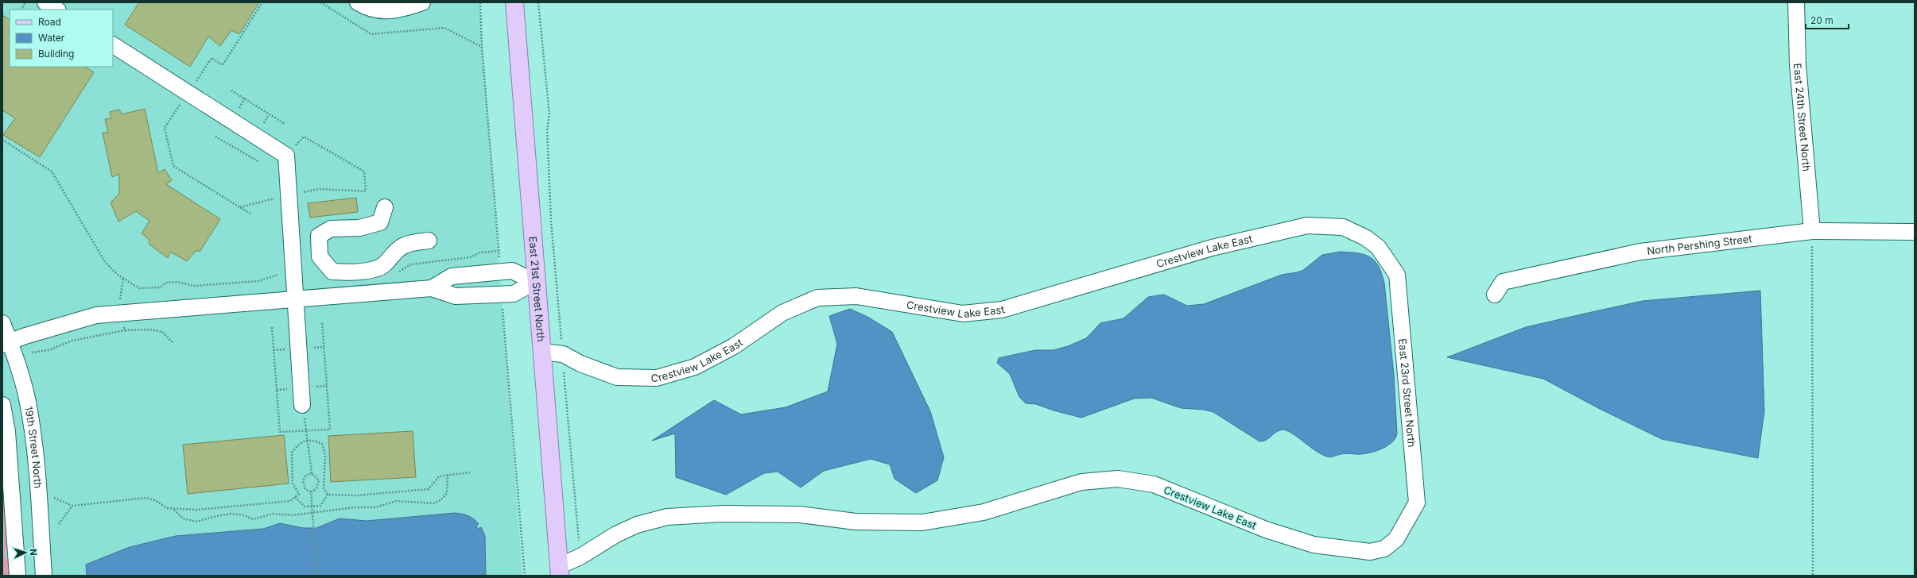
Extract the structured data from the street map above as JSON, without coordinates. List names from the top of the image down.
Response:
{
  "streets": {
    "main road": ["East 21st Street North"],
    "street": [
      "East 24th Street North",
      "North Pershing Street",
      "Crestview Lake East",
      "East 23rd Street North",
      "19th Street North"
    ]
  },
  "crossings": [
    ["East 24th Street North", "North Pershing Street"],
    ["Crestview Lake East", "East 21st Street North"],
    ["Crestview Lake East", "East 23rd Street North"]
  ],
  "legend": ["Road", "Water", "Building"],
  "scale_bar": "20 m",
  "north": "right"
}
